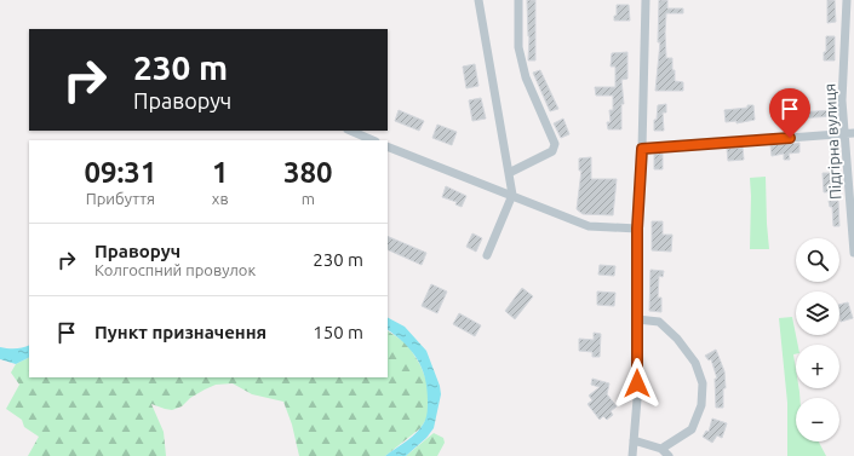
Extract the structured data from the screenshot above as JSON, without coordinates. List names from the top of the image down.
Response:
{
  "streets": {
    "street": ["Підгірна вулиця"]
  },
  "page": {
    "turn": ["230 m", "Праворуч"],
    "eta": [
      "09:31",
      "Прибуття",
      "1",
      "хв",
      "380",
      "m"
    ],
    "list": [
      {
        "name": "Праворуч",
        "note": "Колгоспний провулок",
        "value": "230 m"
      },
      {
        "name": "Пункт призначення",
        "value": "150 m"
      }
    ],
    "map_buttons": ["+", "−"]
  }
}
